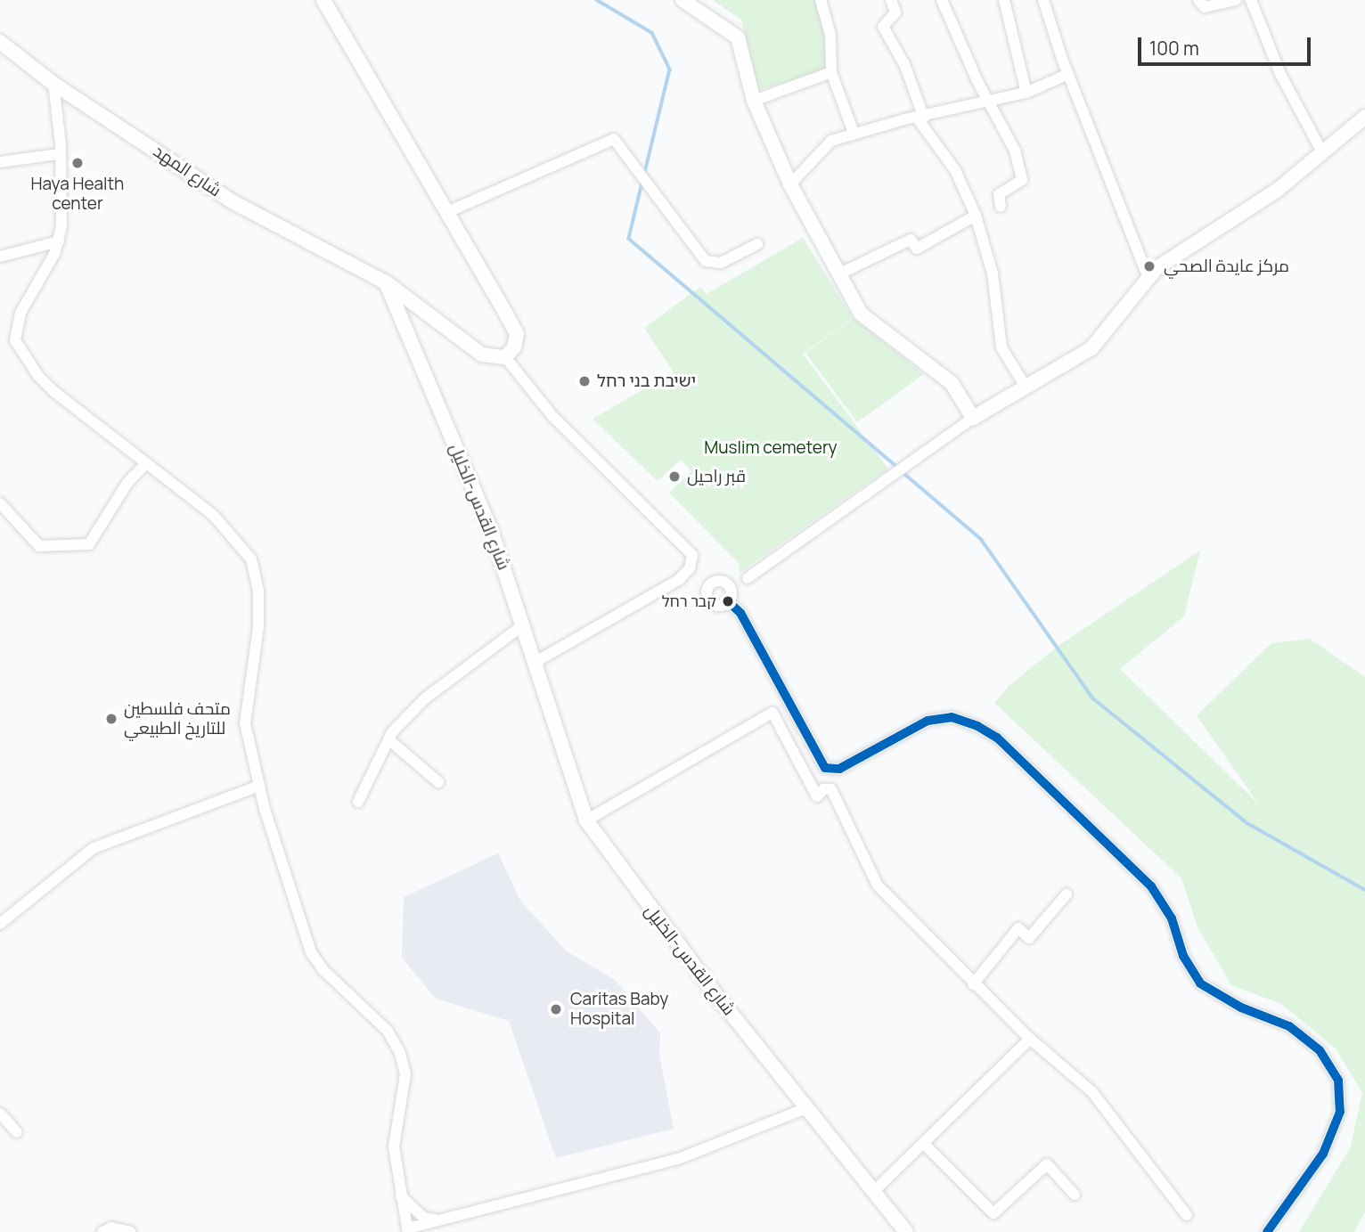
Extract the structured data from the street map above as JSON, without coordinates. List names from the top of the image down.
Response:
{
  "streets": {
    "main road": ["شارع المهد", "شارع القدس-الخليل"]
  },
  "crossings": [
    ["شارع المهد", "شارع القدس-الخليل"]
  ],
  "parks": ["Muslim cemetery"],
  "places": [
    "Haya Health center",
    "مركز عايدة الصحي",
    "ישיבת בני רחל",
    "قبر راحيل",
    "קבר רחל",
    "متحف فلسطين للتاريخ الطبيعي",
    "Caritas Baby Hospital"
  ],
  "scale_bar": "100 m"
}
